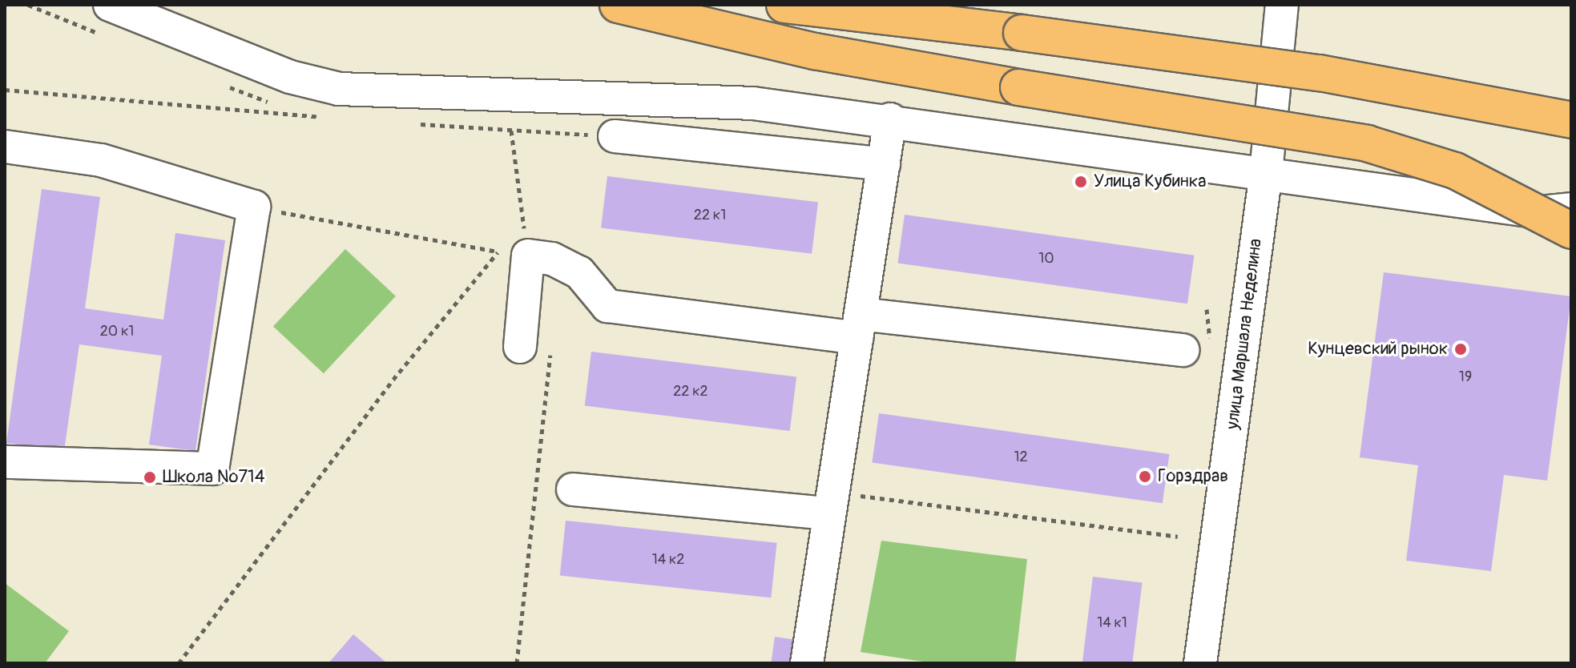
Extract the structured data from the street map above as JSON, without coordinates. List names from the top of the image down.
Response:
{
  "streets": {
    "street": ["улица Маршала Неделина"]
  },
  "places": [
    "Улица Кубинка",
    "Кунцевский рынок",
    "Горздрав",
    "Школа №714"
  ],
  "house_numbers": [
    "22 к1",
    "10",
    "20 к1",
    "19",
    "22 к2",
    "12",
    "14 к2",
    "14 к1"
  ]
}
